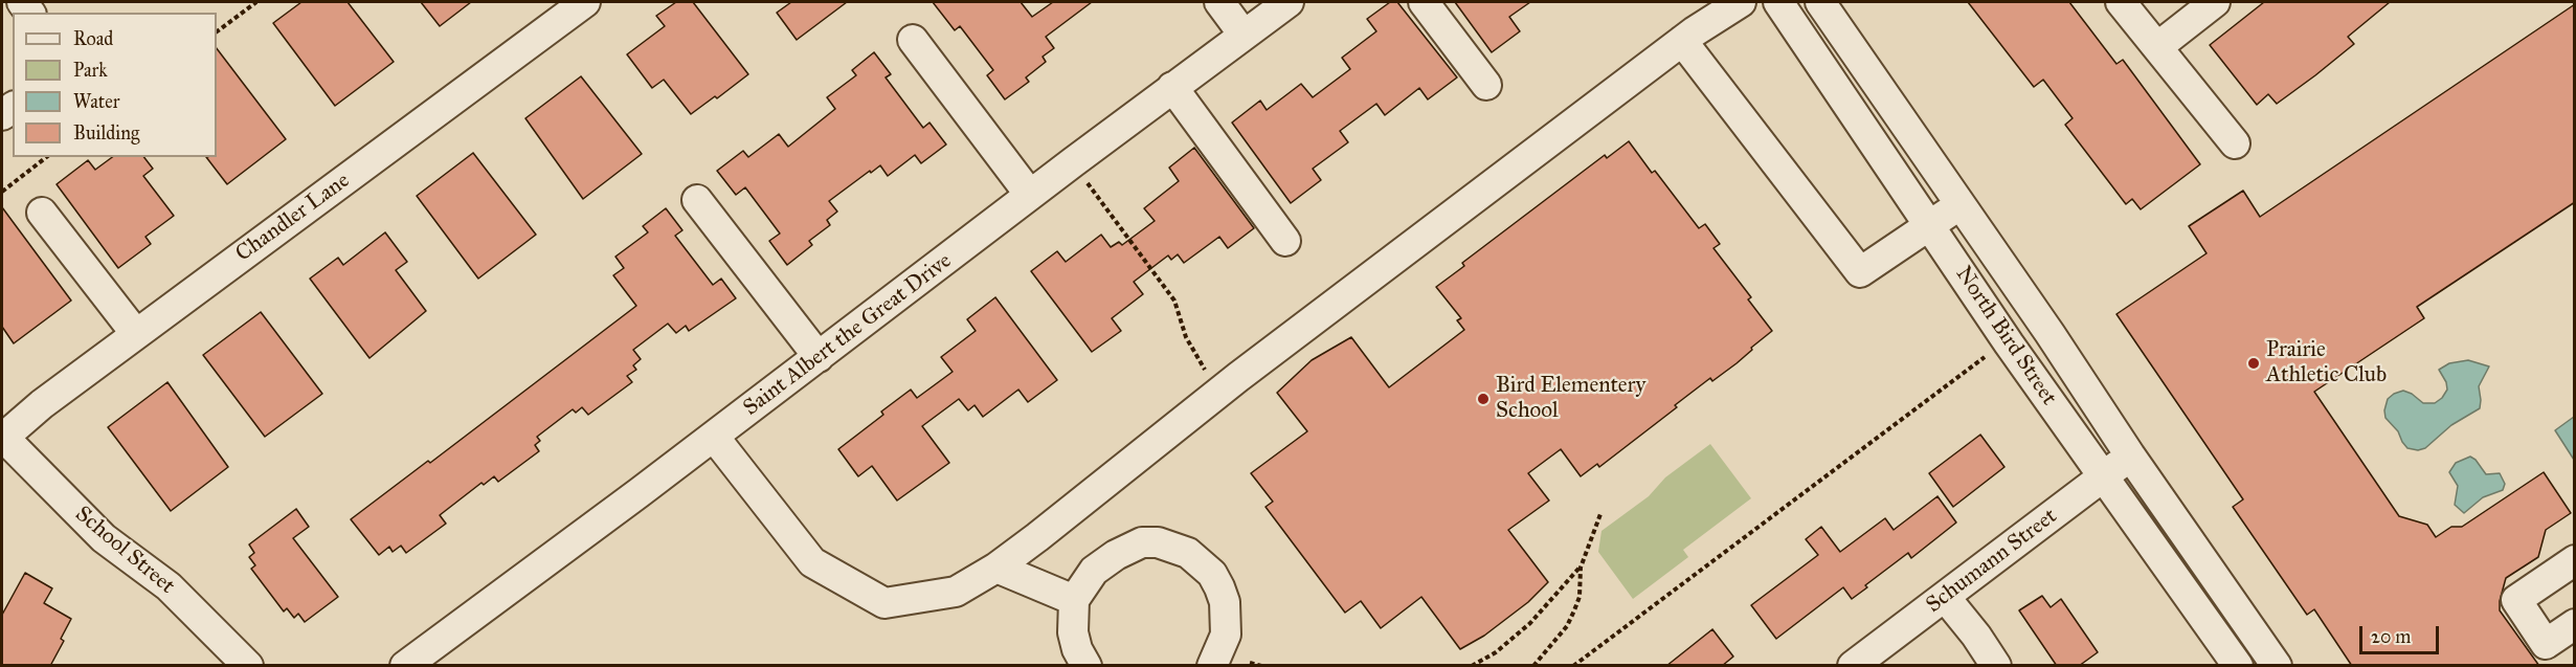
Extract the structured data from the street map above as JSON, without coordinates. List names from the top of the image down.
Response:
{
  "streets": {
    "street": [
      "Chandler Lane",
      "Saint Albert the Great Drive",
      "North Bird Street",
      "School Street",
      "Schumann Street"
    ]
  },
  "crossings": [
    ["Chandler Lane", "School Street"],
    ["North Bird Street", "Schumann Street"]
  ],
  "places": ["Prairie Athletic Club", "Bird Elementery School"],
  "legend": [
    "Road",
    "Park",
    "Water",
    "Building"
  ],
  "scale_bar": "20 m"
}
